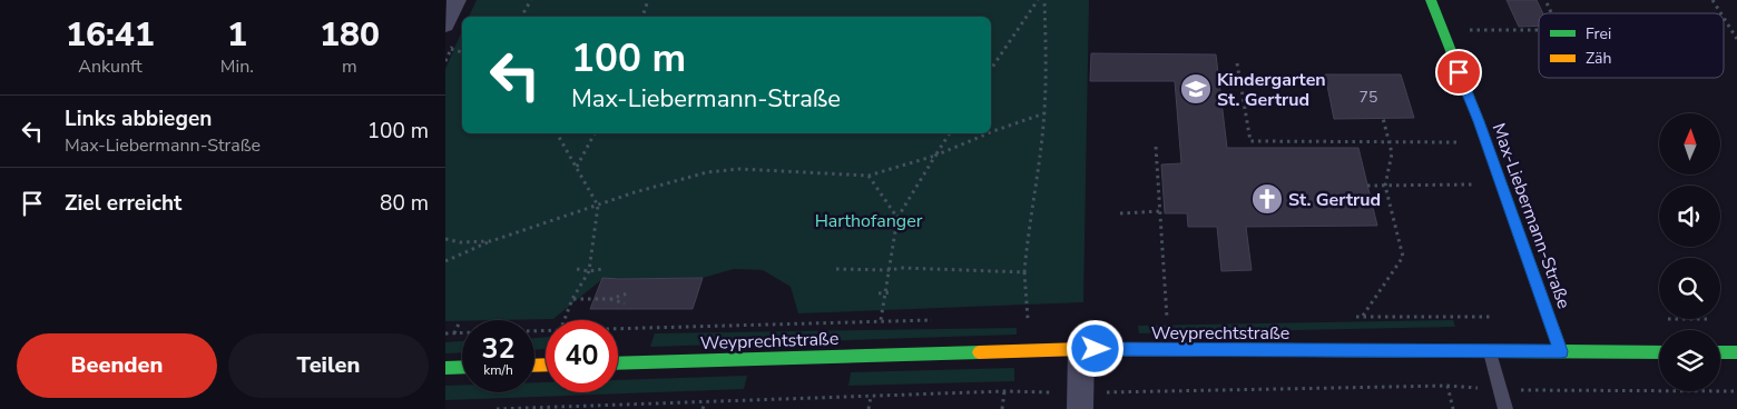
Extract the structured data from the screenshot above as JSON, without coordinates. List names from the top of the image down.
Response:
{
  "streets": {
    "street": ["Max-Liebermann-Straße", "Weyprechtstraße"]
  },
  "crossings": [
    ["Max-Liebermann-Straße", "Weyprechtstraße"]
  ],
  "parks": ["Harthofanger"],
  "places": {
    "school or university": ["Kindergarten St. Gertrud"],
    "church": ["St. Gertrud"]
  },
  "house_numbers": ["75"],
  "legend": ["Frei", "Zäh"],
  "north": "top",
  "page": {
    "eta": [
      "16:41",
      "Ankunft",
      "1",
      "Min.",
      "180",
      "m"
    ],
    "turn": ["100 m", "Max-Liebermann-Straße"],
    "list": [
      {
        "name": "Links abbiegen",
        "note": "Max-Liebermann-Straße",
        "value": "100 m"
      },
      {
        "name": "Ziel erreicht",
        "value": "80 m"
      }
    ],
    "speed": "32 km/h",
    "limit": "40",
    "buttons": ["Beenden", "Teilen"]
  }
}
